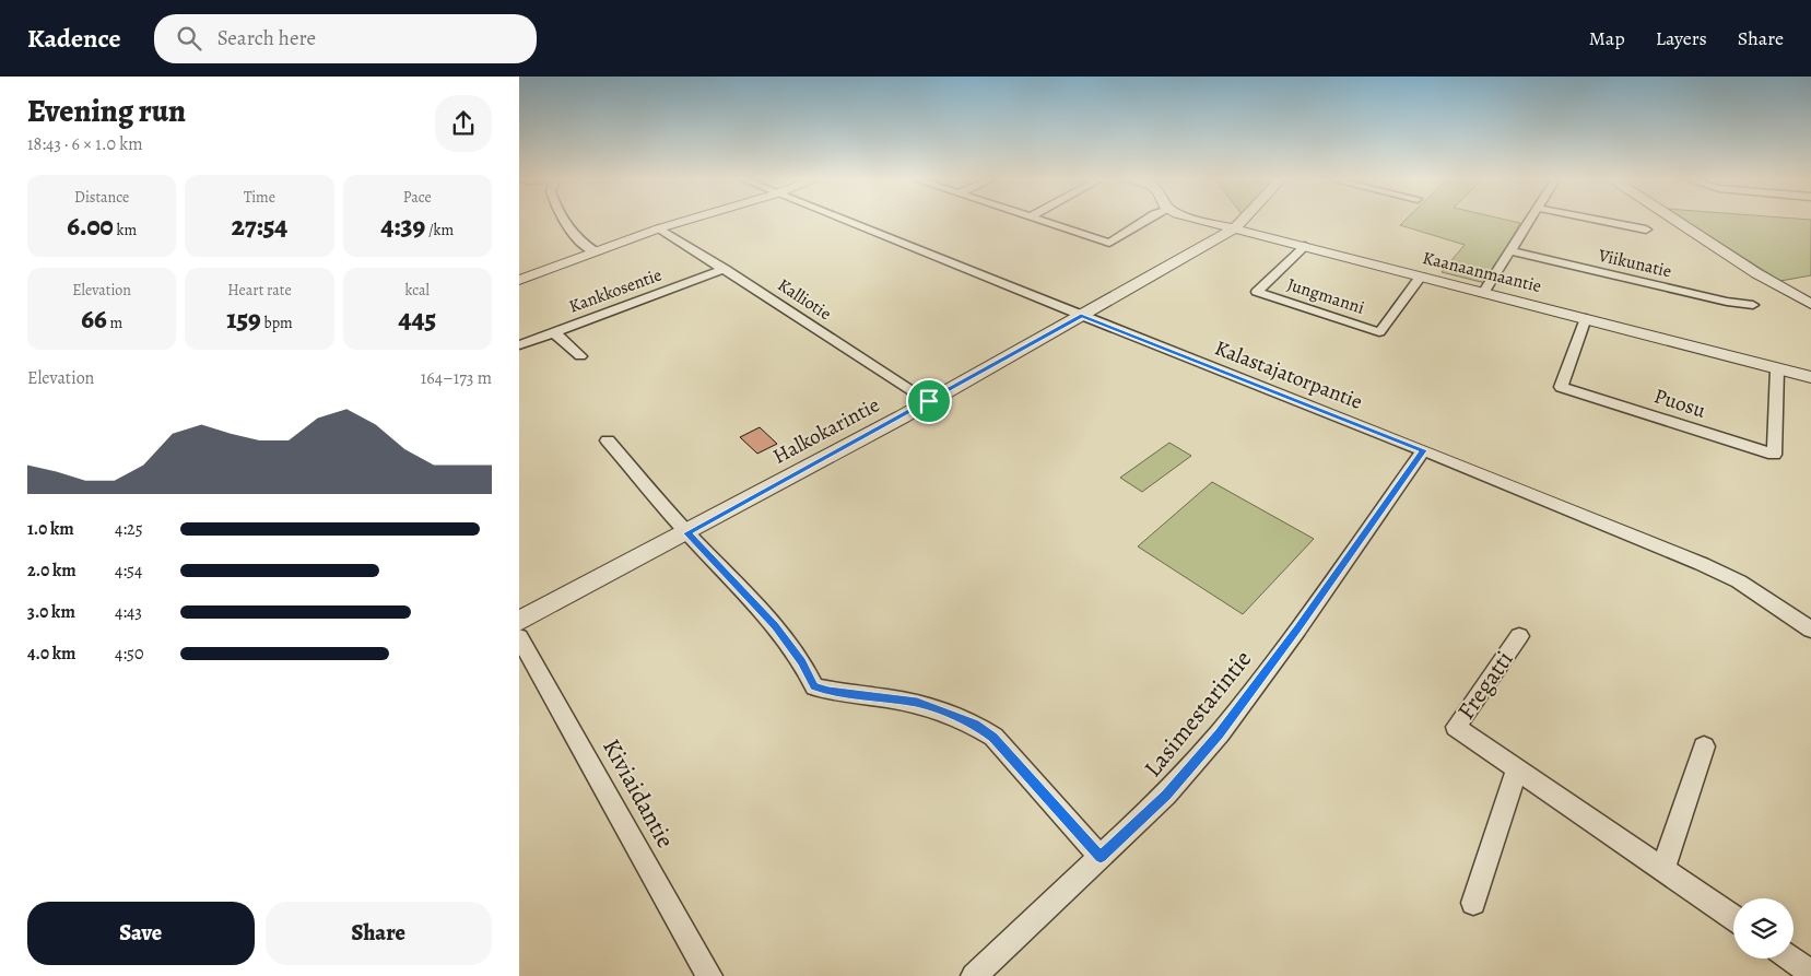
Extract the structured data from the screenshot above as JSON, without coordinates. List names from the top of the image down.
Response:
{
  "streets": {
    "street": [
      "Viikunatie",
      "Kaanaanmaantie",
      "Kankkosentie",
      "Jungmanni",
      "Kalliotie",
      "Kalastajatorpantie",
      "Puosu",
      "Halkokarintie",
      "Fregatti",
      "Lasimestarintie",
      "Kiviaidantie"
    ]
  },
  "crossings": [
    ["Kaanaanmaantie", "Jungmanni"],
    ["Kaanaanmaantie", "Puosu"],
    ["Kaanaanmaantie", "Halkokarintie"],
    ["Kankkosentie", "Kalliotie"],
    ["Kalliotie", "Halkokarintie"],
    ["Kalastajatorpantie", "Halkokarintie"],
    ["Kalastajatorpantie", "Lasimestarintie"]
  ],
  "page": {
    "header": "Kadence",
    "search": "Search here",
    "nav": ["Map", "Layers", "Share"],
    "heading": ["Evening run", "18:43 · 6 × 1.0 km"],
    "stats": [
      ["Distance", "6.00 km"],
      ["Time", "27:54"],
      ["Pace", "4:39 /km"],
      ["Elevation", "66 m"],
      ["Heart rate", "159 bpm"],
      ["kcal", "445"]
    ],
    "chart": ["Elevation", "164–173 m"],
    "list": [
      {
        "name": "1.0 km",
        "note": "4:25"
      },
      {
        "name": "2.0 km",
        "note": "4:54"
      },
      {
        "name": "3.0 km",
        "note": "4:43"
      },
      {
        "name": "4.0 km",
        "note": "4:50"
      }
    ],
    "buttons": ["Save", "Share"]
  }
}
